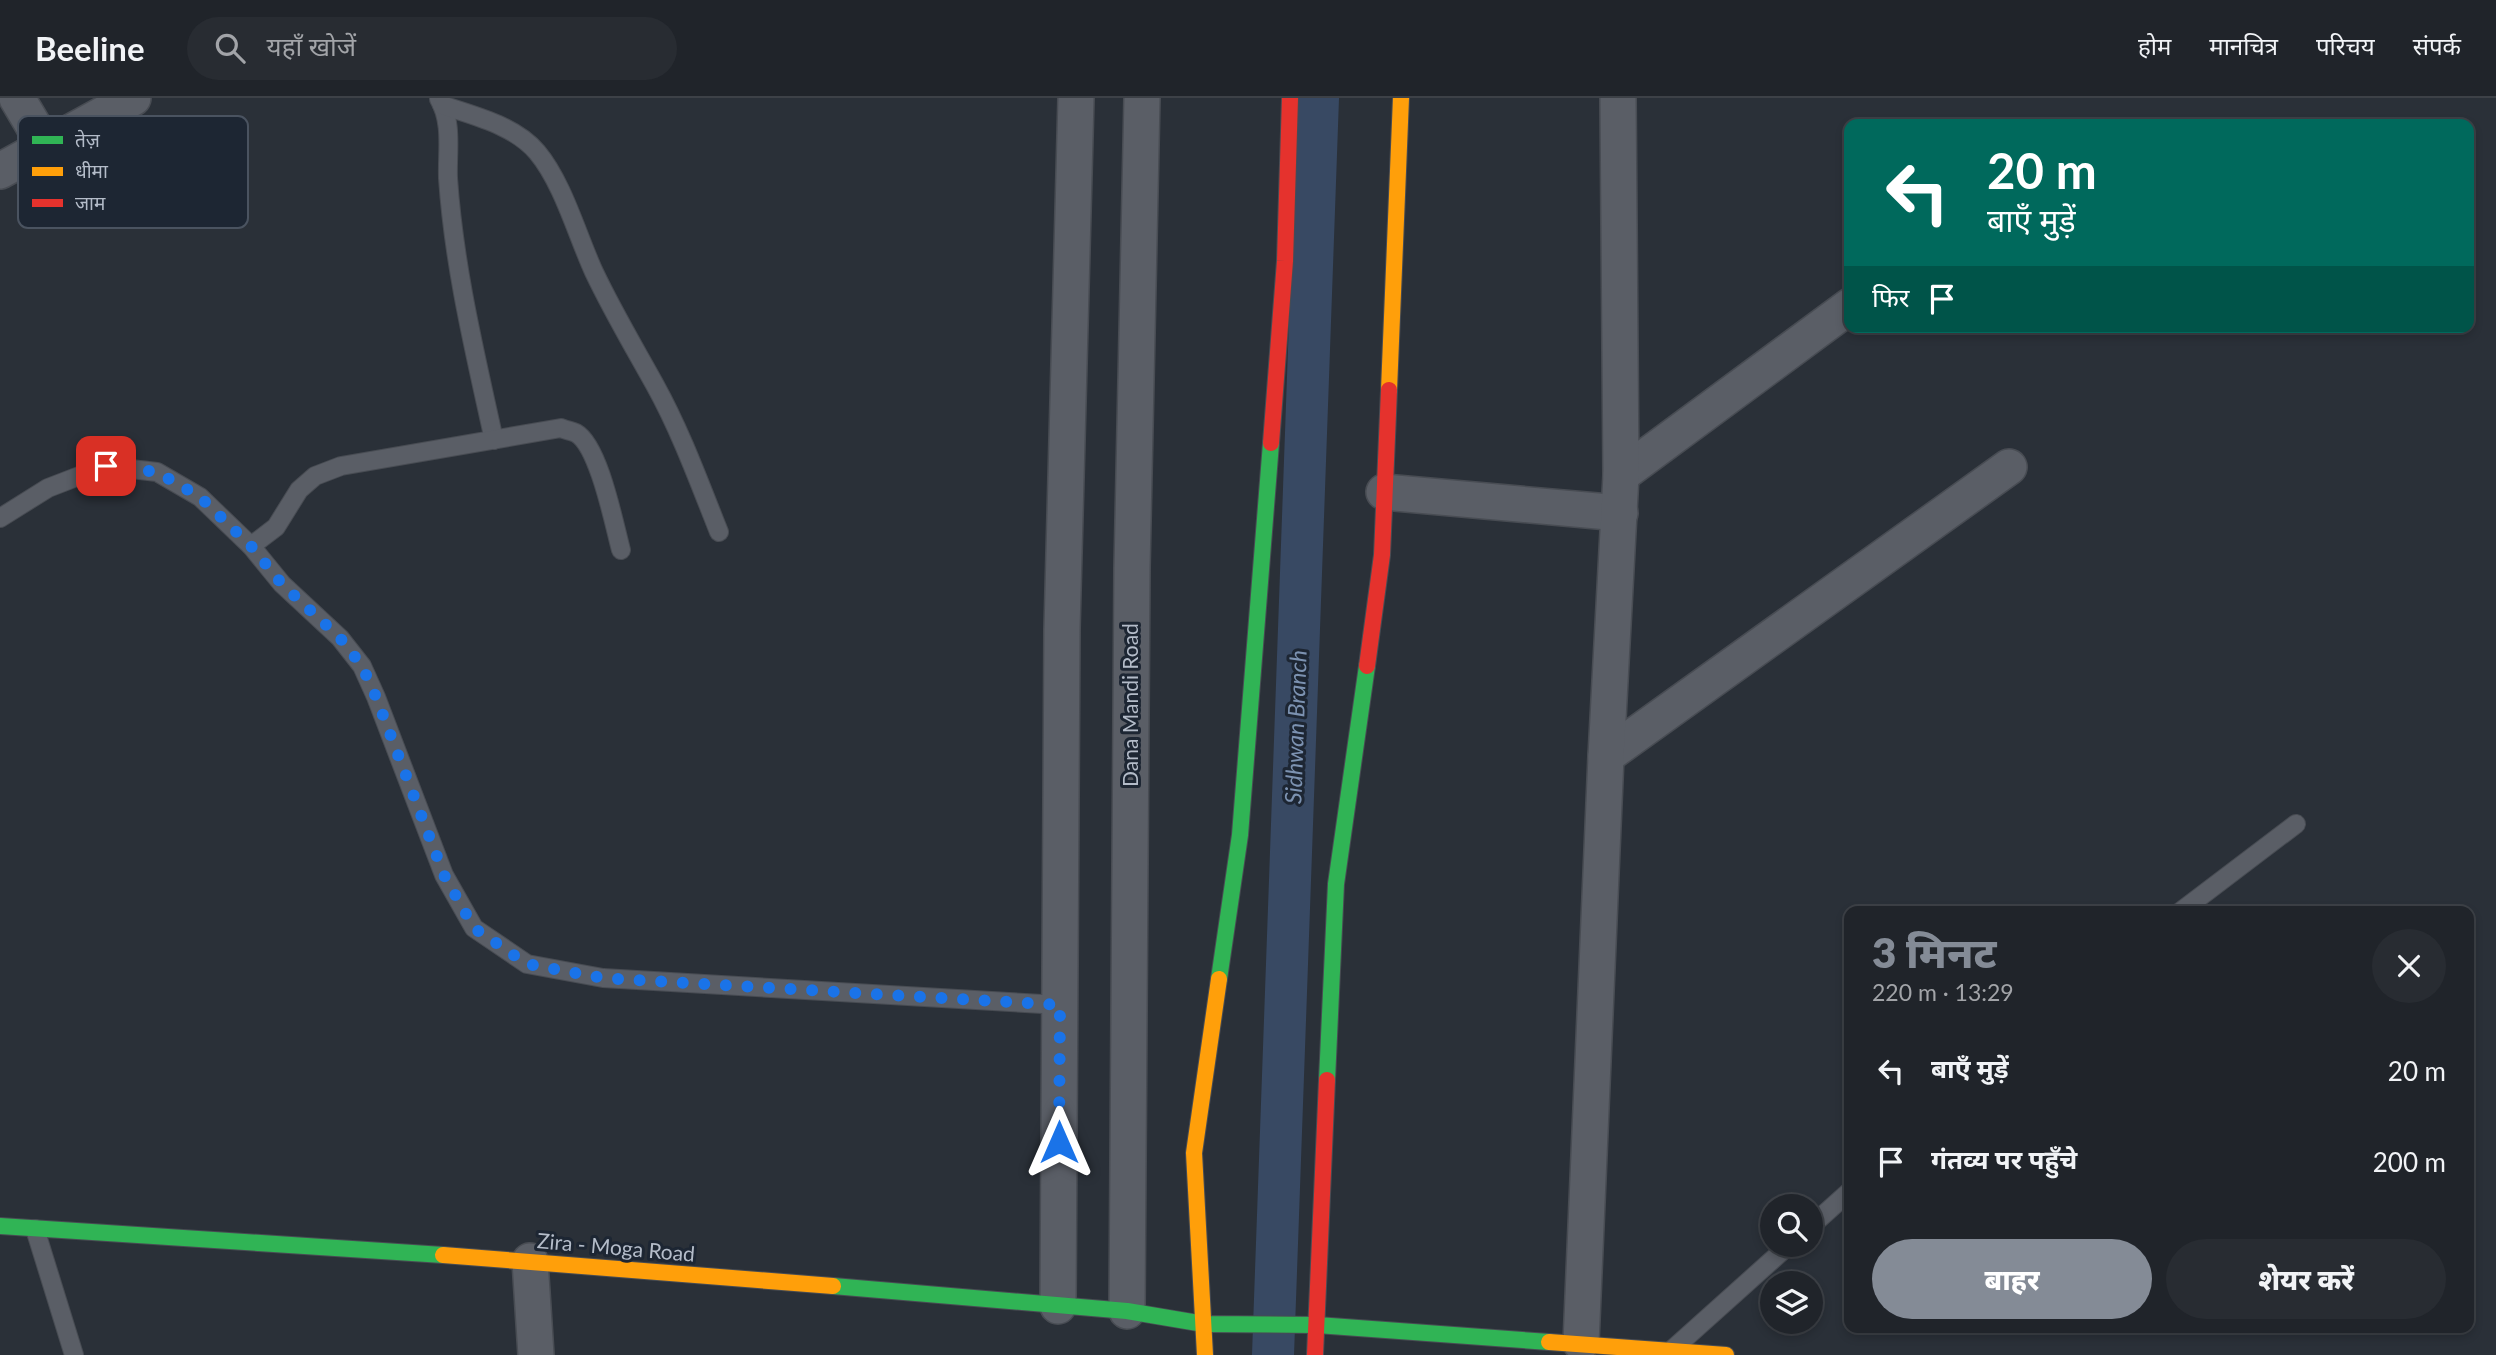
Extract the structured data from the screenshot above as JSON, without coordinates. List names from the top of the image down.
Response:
{
  "streets": {
    "street": ["Dana Mandi Road", "Zira - Moga Road"]
  },
  "crossings": [
    ["Dana Mandi Road", "Zira - Moga Road"]
  ],
  "water": ["Sidhwan Branch"],
  "legend": ["तेज़", "धीमा", "जाम"],
  "page": {
    "header": "Beeline",
    "search": "यहाँ खोजें",
    "nav": [
      "होम",
      "मानचित्र",
      "परिचय",
      "संपर्क"
    ],
    "turn": ["20 m", "बाएँ मुड़ें"],
    "then": "फिर",
    "heading": ["3 मिनट", "220 m · 13:29"],
    "list": [
      {
        "name": "बाएँ मुड़ें",
        "value": "20 m"
      },
      {
        "name": "गंतव्य पर पहुँचे",
        "value": "200 m"
      }
    ],
    "buttons": ["बाहर", "शेयर करें"]
  }
}
